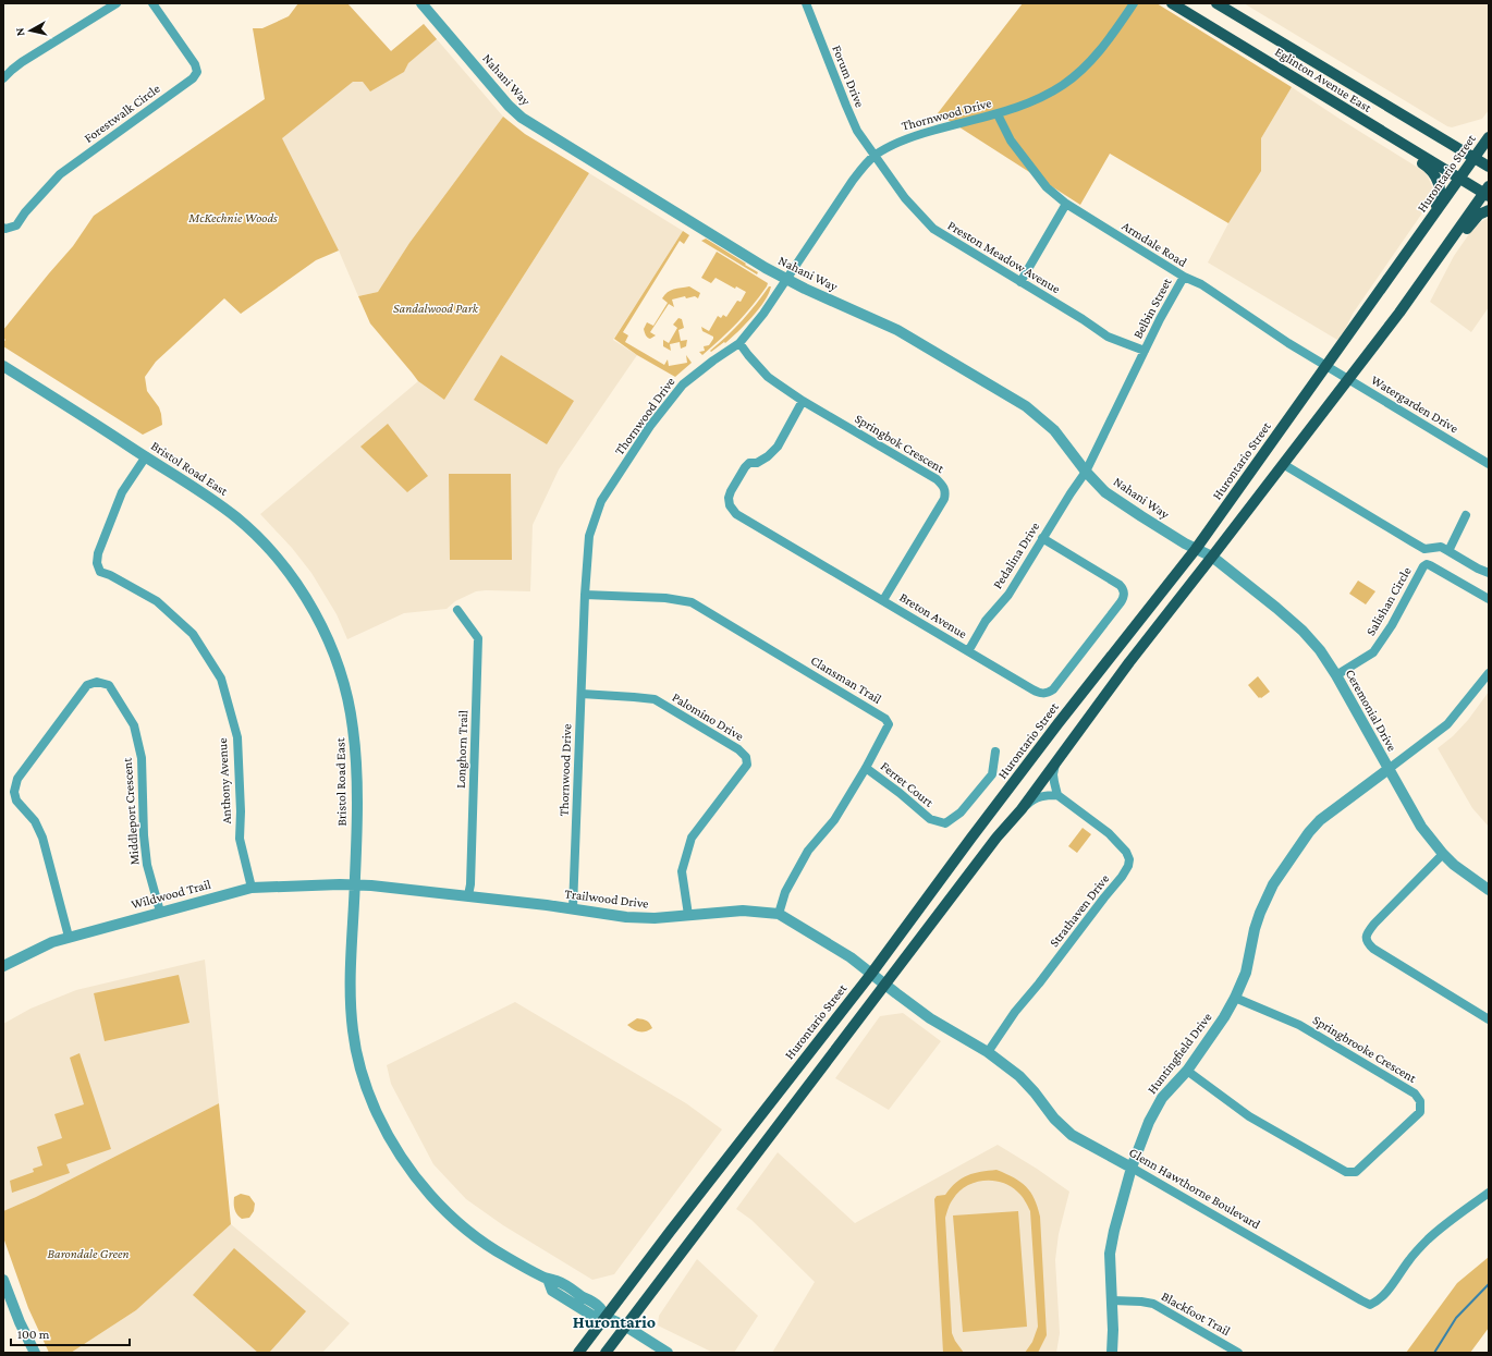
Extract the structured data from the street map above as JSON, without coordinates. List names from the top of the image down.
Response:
{
  "streets": {
    "main road": ["Eglinton Avenue East", "Hurontario Street"],
    "street": [
      "Forum Drive",
      "Nahani Way",
      "Forestwalk Circle",
      "Thornwood Drive",
      "Armdale Road",
      "Preston Meadow Avenue",
      "Belbin Street",
      "Watergarden Drive",
      "Springbok Crescent",
      "Bristol Road East",
      "Pedalina Drive",
      "Salishan Circle",
      "Breton Avenue",
      "Clansman Trail",
      "Ceremonial Drive",
      "Palomino Drive",
      "Longhorn Trail",
      "Anthony Avenue",
      "Ferret Court",
      "Middleport Crescent",
      "Wildwood Trail",
      "Trailwood Drive",
      "Strathaven Drive",
      "Springbrooke Crescent",
      "Huntingfield Drive",
      "Glenn Hawthorne Boulevard",
      "Blackfoot Trail"
    ]
  },
  "crossings": [
    ["Forum Drive", "Thornwood Drive"],
    ["Forum Drive", "Preston Meadow Avenue"],
    ["Nahani Way", "Thornwood Drive"],
    ["Nahani Way", "Hurontario Street"],
    ["Nahani Way", "Belbin Street"],
    ["Nahani Way", "Pedalina Drive"],
    ["Nahani Way", "Ceremonial Drive"],
    ["Eglinton Avenue East", "Hurontario Street"],
    ["Thornwood Drive", "Armdale Road"],
    ["Thornwood Drive", "Preston Meadow Avenue"],
    ["Thornwood Drive", "Springbok Crescent"],
    ["Thornwood Drive", "Clansman Trail"],
    ["Thornwood Drive", "Palomino Drive"],
    ["Thornwood Drive", "Trailwood Drive"],
    ["Hurontario Street", "Armdale Road"],
    ["Hurontario Street", "Watergarden Drive"],
    ["Hurontario Street", "Bristol Road East"],
    ["Hurontario Street", "Trailwood Drive"],
    ["Armdale Road", "Belbin Street"],
    ["Armdale Road", "Watergarden Drive"],
    ["Preston Meadow Avenue", "Belbin Street"],
    ["Belbin Street", "Pedalina Drive"],
    ["Springbok Crescent", "Breton Avenue"],
    ["Bristol Road East", "Anthony Avenue"],
    ["Bristol Road East", "Wildwood Trail"],
    ["Bristol Road East", "Trailwood Drive"],
    ["Pedalina Drive", "Breton Avenue"],
    ["Salishan Circle", "Ceremonial Drive"],
    ["Clansman Trail", "Ferret Court"],
    ["Clansman Trail", "Trailwood Drive"],
    ["Ceremonial Drive", "Huntingfield Drive"],
    ["Palomino Drive", "Trailwood Drive"],
    ["Longhorn Trail", "Trailwood Drive"],
    ["Anthony Avenue", "Wildwood Trail"],
    ["Middleport Crescent", "Wildwood Trail"],
    ["Wildwood Trail", "Trailwood Drive"],
    ["Trailwood Drive", "Glenn Hawthorne Boulevard"],
    ["Strathaven Drive", "Glenn Hawthorne Boulevard"],
    ["Springbrooke Crescent", "Huntingfield Drive"],
    ["Huntingfield Drive", "Glenn Hawthorne Boulevard"],
    ["Huntingfield Drive", "Blackfoot Trail"]
  ],
  "districts": ["Hurontario"],
  "parks": ["McKechnie Woods", "Sandalwood Park", "Barondale Green"],
  "scale_bar": "100 m",
  "north": "left"
}
